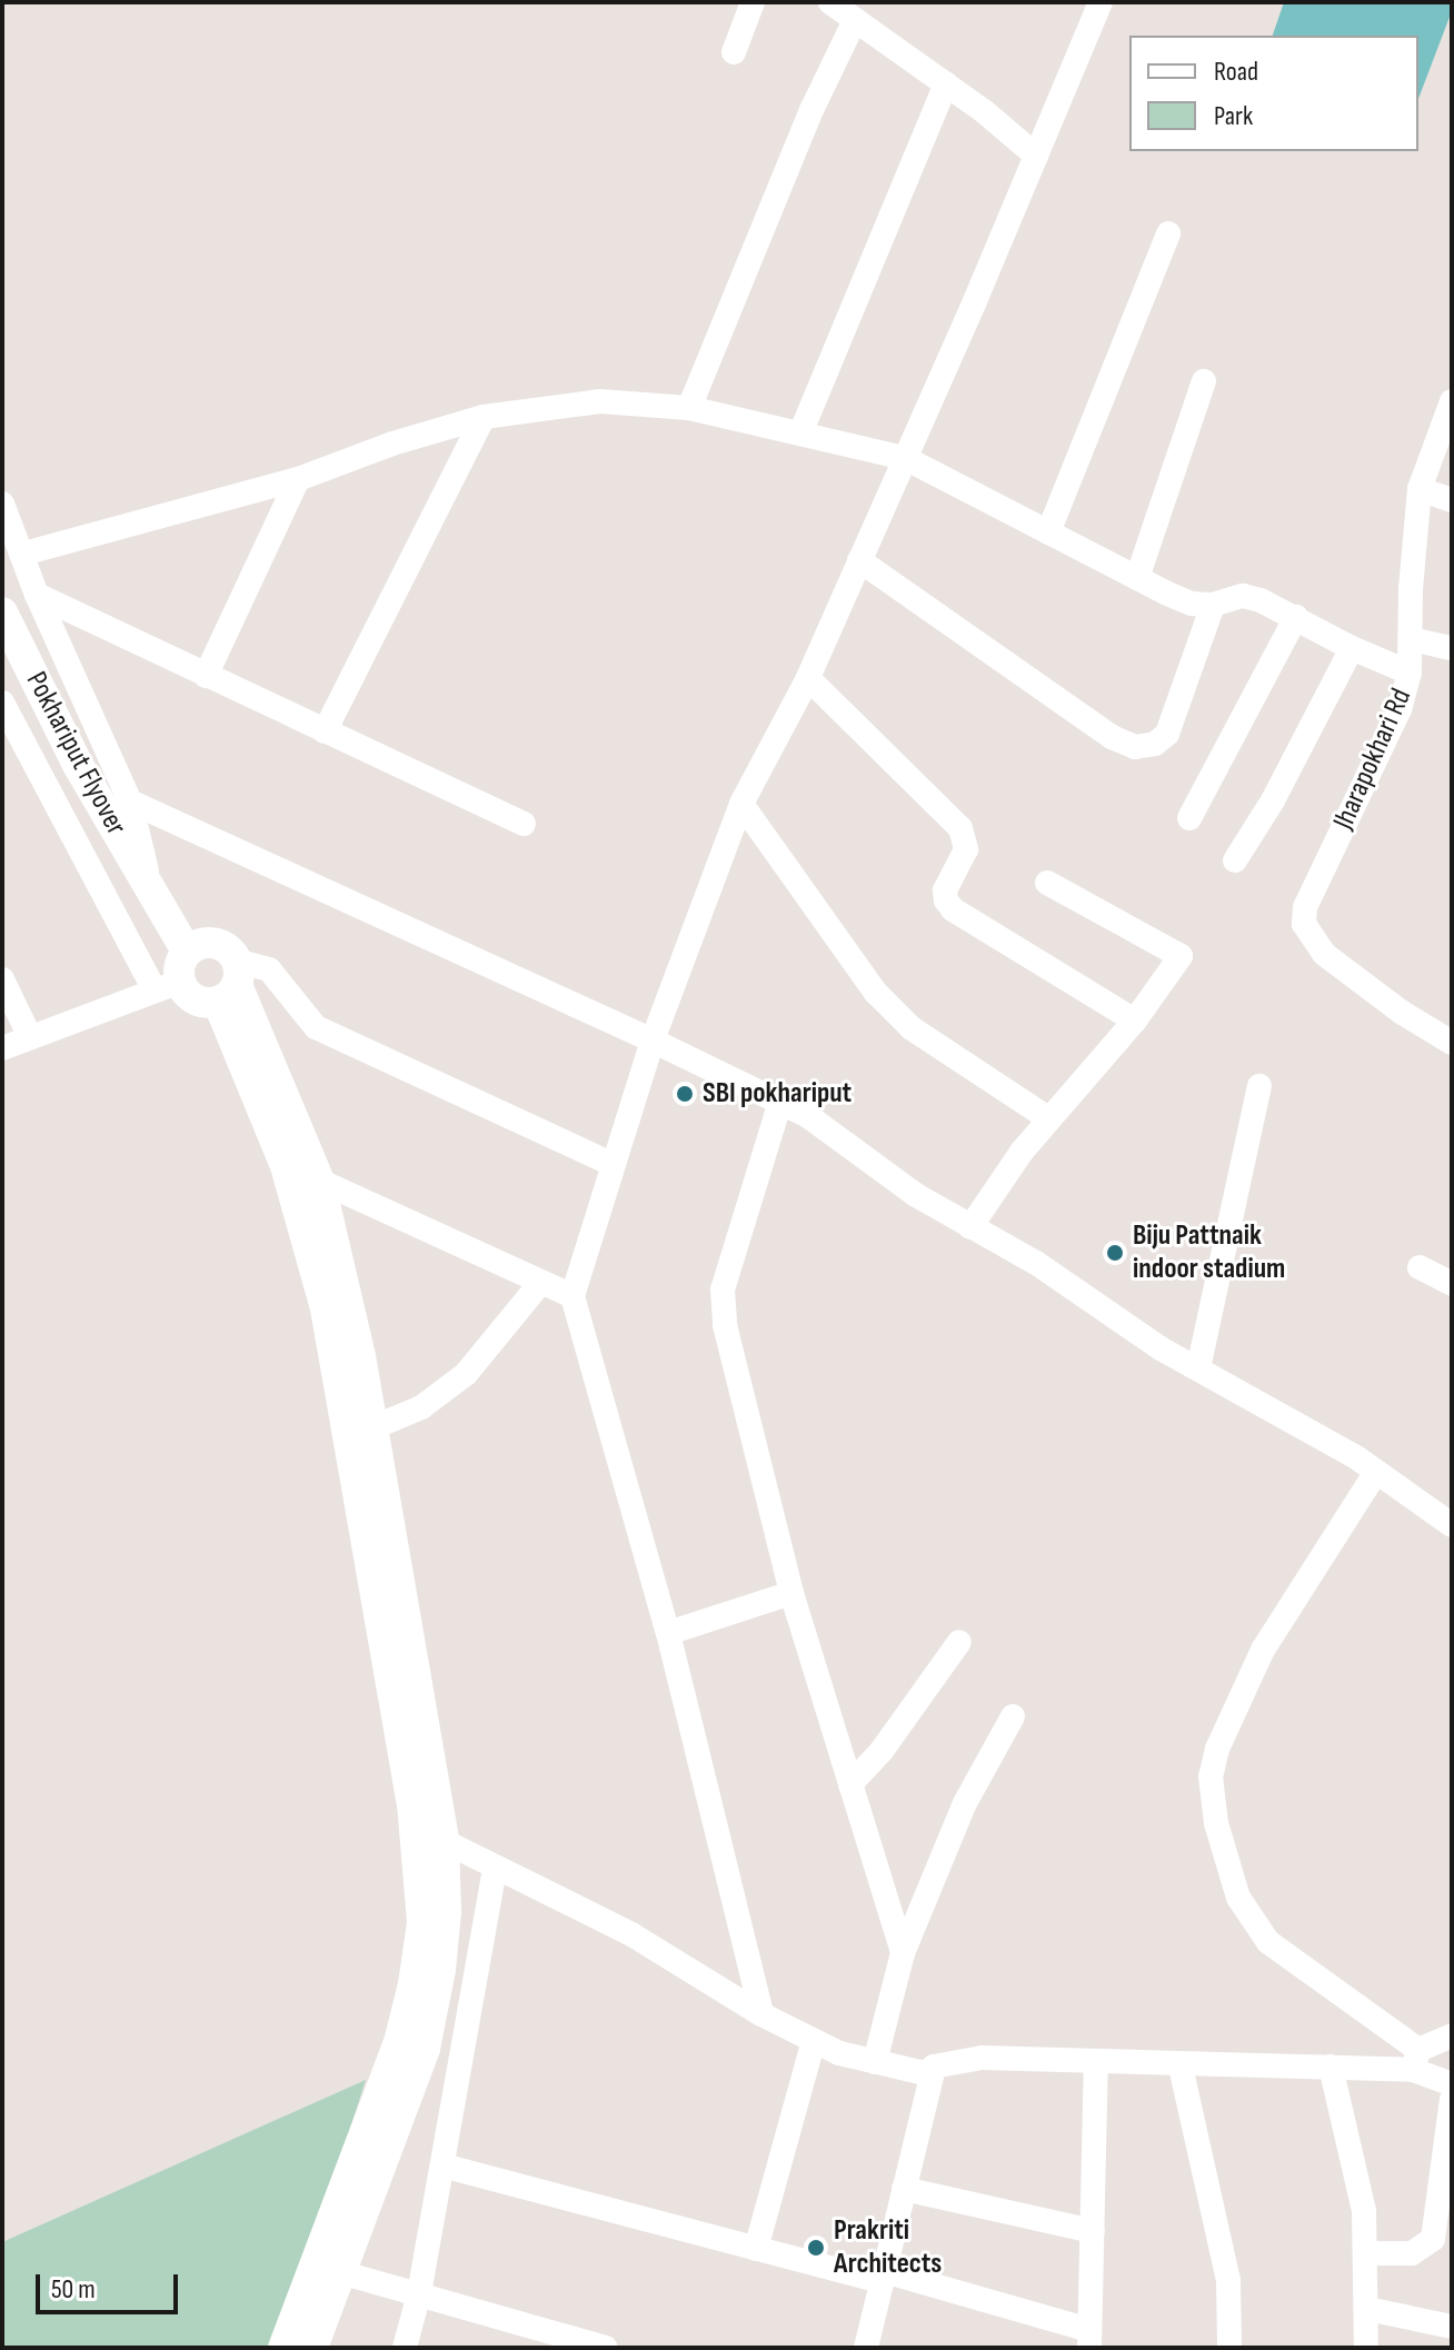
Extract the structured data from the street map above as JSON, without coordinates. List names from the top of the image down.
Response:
{
  "streets": {
    "main road": ["Pokhariput Flyover"],
    "street": ["Jharapokhari Rd"]
  },
  "places": ["SBI pokhariput", "Biju Pattnaik indoor stadium", "Prakriti Architects"],
  "legend": ["Road", "Park"],
  "scale_bar": "50 m"
}
